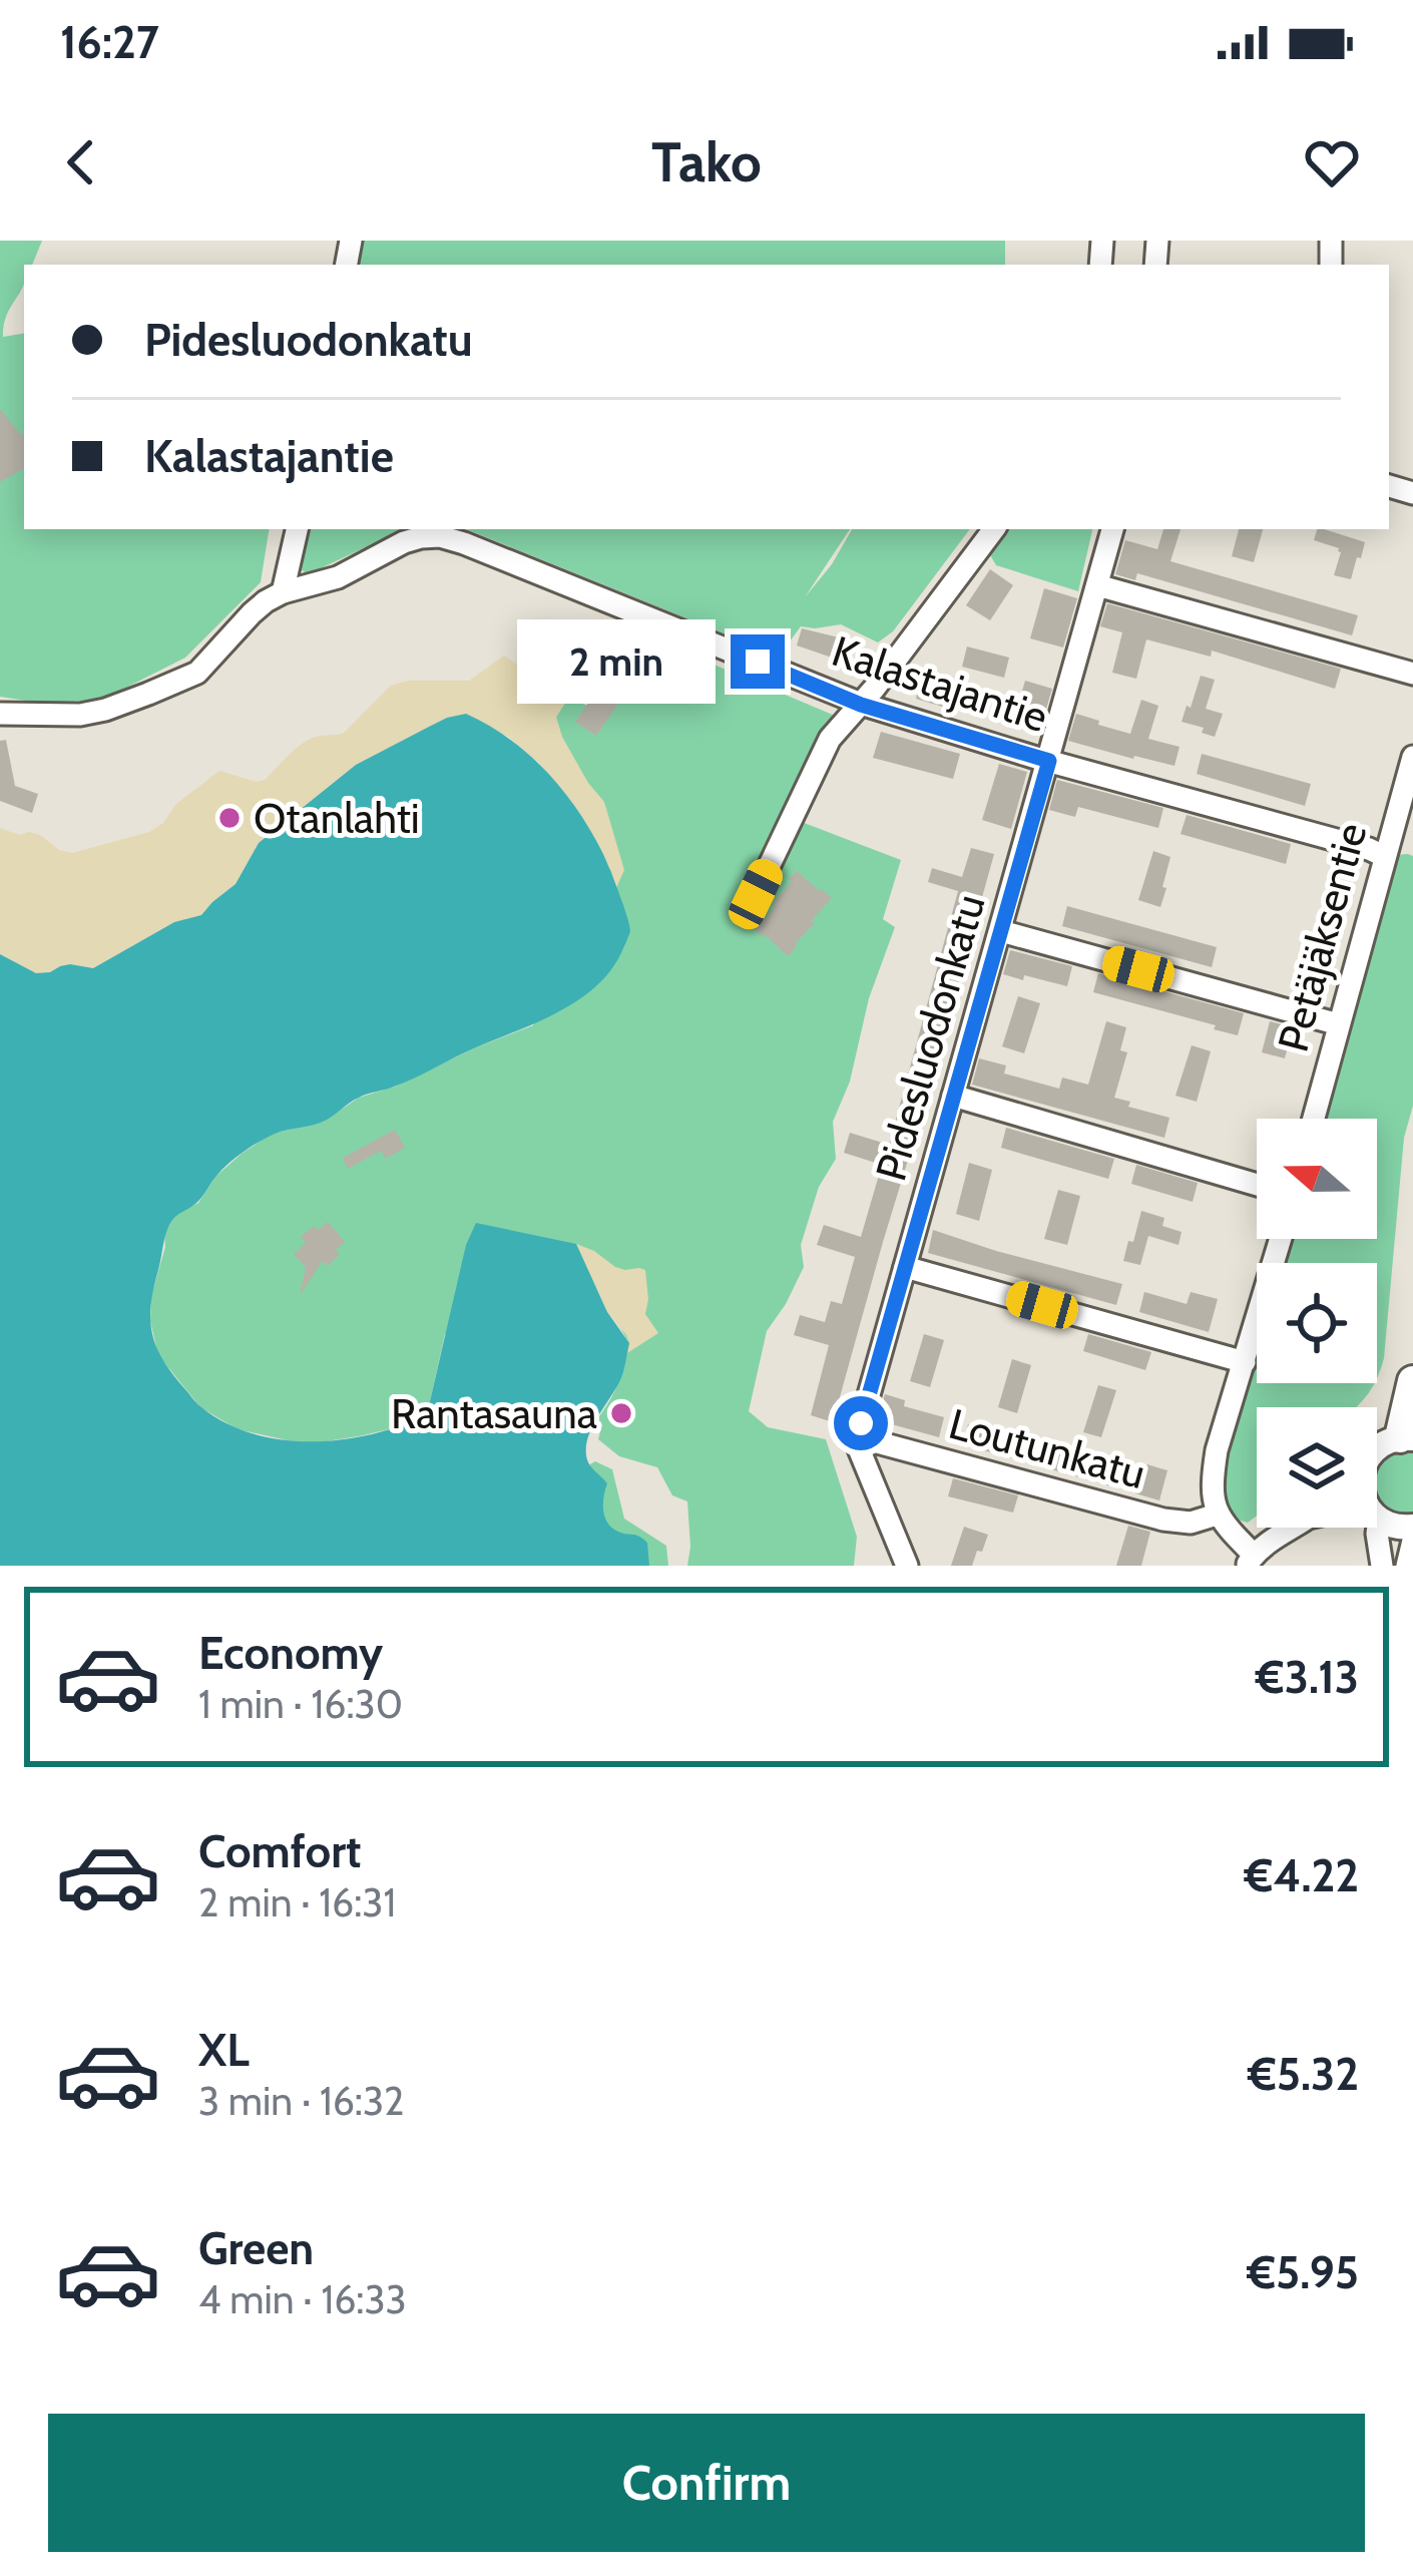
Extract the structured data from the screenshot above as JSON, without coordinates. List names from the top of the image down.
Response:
{
  "streets": {
    "street": [
      "Kalastajantie",
      "Petäjäksentie",
      "Pidesluodonkatu",
      "Loutunkatu"
    ]
  },
  "crossings": [
    ["Kalastajantie", "Petäjäksentie"],
    ["Kalastajantie", "Pidesluodonkatu"],
    ["Pidesluodonkatu", "Loutunkatu"]
  ],
  "places": ["Otanlahti", "Rantasauna"],
  "north": "left",
  "page": {
    "status": "16:27",
    "header": "Tako",
    "banner": ["Pidesluodonkatu", "Kalastajantie"],
    "bubble": "2 min",
    "list": [
      {
        "name": "Economy",
        "note": "1 min · 16:30",
        "value": "€3.13"
      },
      {
        "name": "Comfort",
        "note": "2 min · 16:31",
        "value": "€4.22"
      },
      {
        "name": "XL",
        "note": "3 min · 16:32",
        "value": "€5.32"
      },
      {
        "name": "Green",
        "note": "4 min · 16:33",
        "value": "€5.95"
      }
    ],
    "buttons": "Confirm"
  }
}
